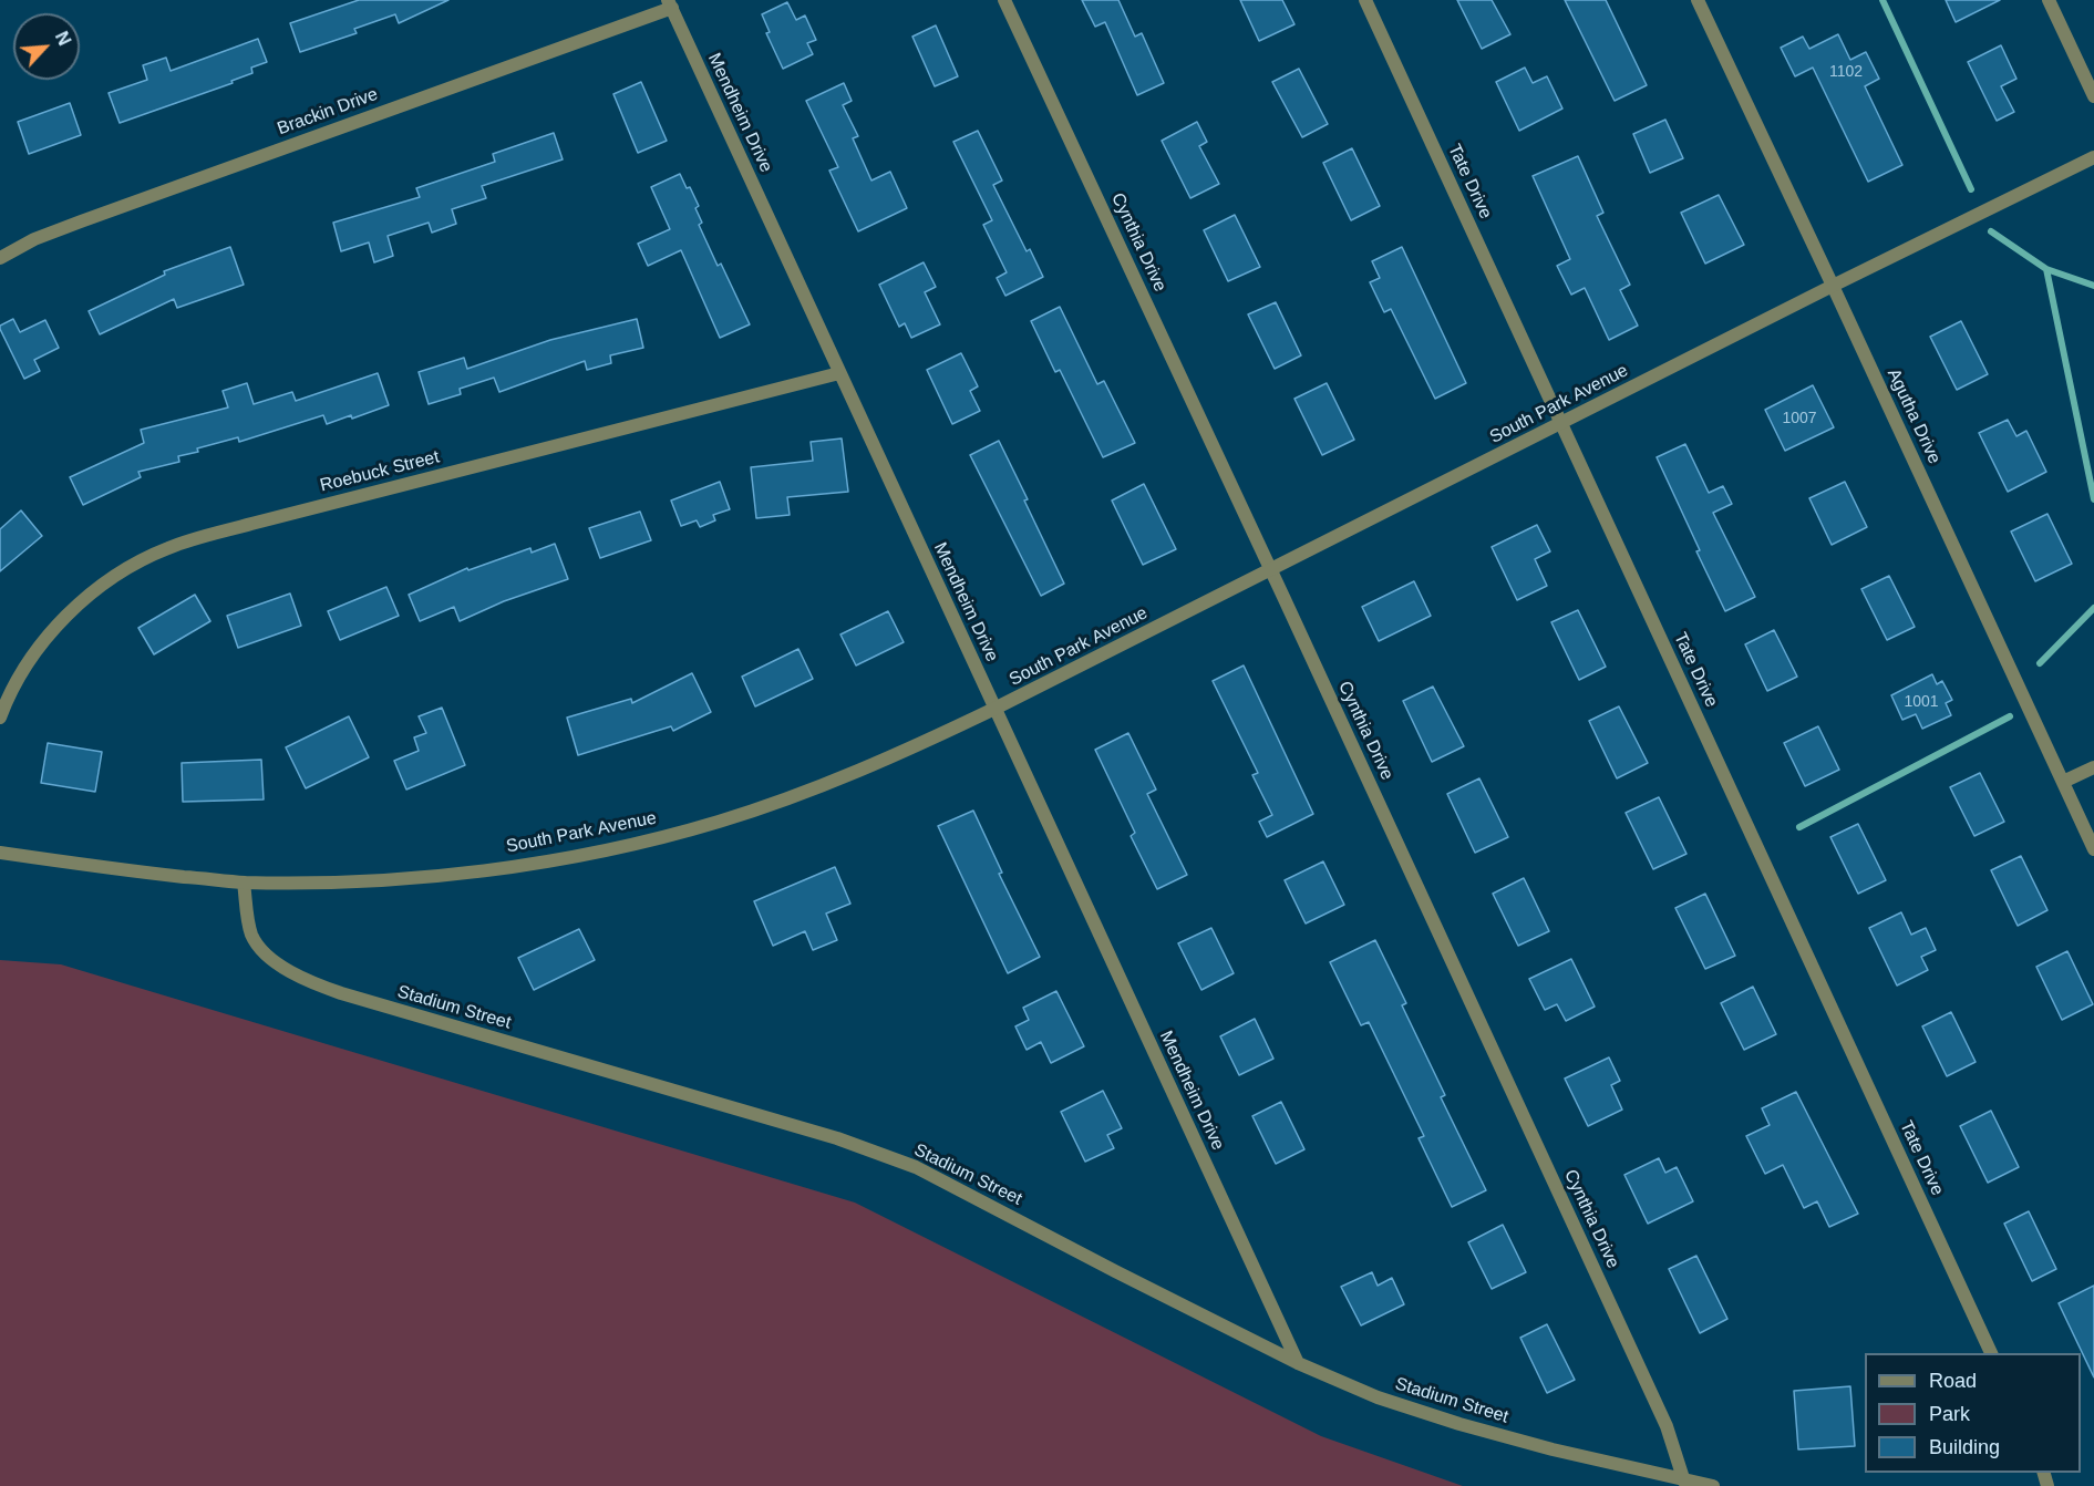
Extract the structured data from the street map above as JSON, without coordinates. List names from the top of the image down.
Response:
{
  "streets": {
    "street": [
      "Brackin Drive",
      "Mendheim Drive",
      "Tate Drive",
      "Cynthia Drive",
      "South Park Avenue",
      "Agutha Drive",
      "Roebuck Street",
      "Stadium Street"
    ]
  },
  "crossings": [
    ["Brackin Drive", "Mendheim Drive"],
    ["Mendheim Drive", "South Park Avenue"],
    ["Mendheim Drive", "Roebuck Street"],
    ["Mendheim Drive", "Stadium Street"],
    ["Tate Drive", "South Park Avenue"],
    ["Cynthia Drive", "South Park Avenue"],
    ["Cynthia Drive", "Stadium Street"],
    ["South Park Avenue", "Agutha Drive"],
    ["South Park Avenue", "Stadium Street"]
  ],
  "house_numbers": ["1102", "1007", "1001"],
  "legend": ["Road", "Park", "Building"],
  "north": "top right"
}
